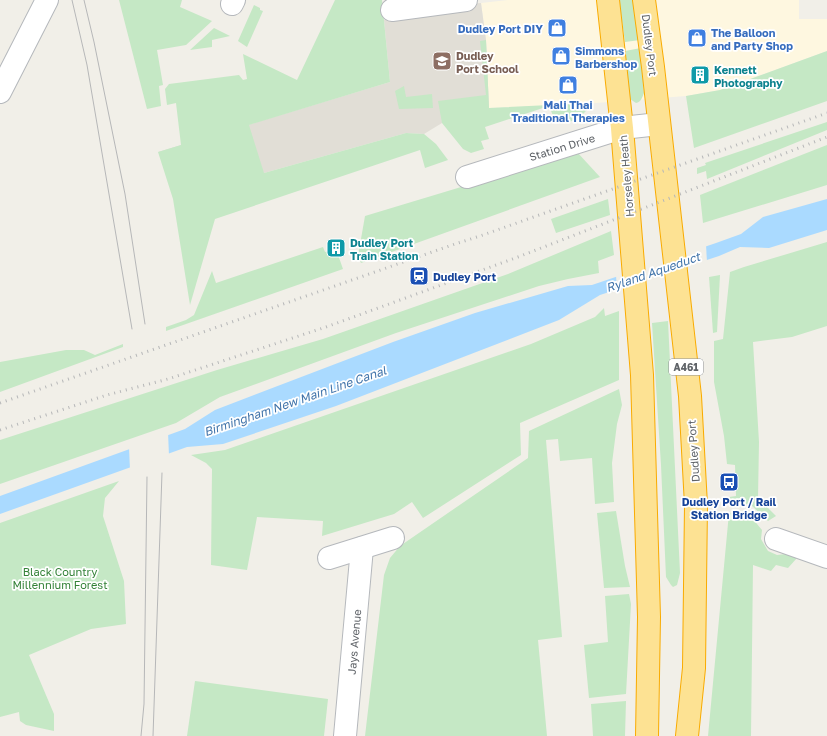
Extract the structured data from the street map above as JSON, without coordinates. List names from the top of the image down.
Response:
{
  "streets": {
    "highway": ["Dudley Port", "Horseley Heath", "A461"],
    "street": ["Station Drive", "Jays Avenue"]
  },
  "crossings": [
    ["Dudley Port", "Station Drive"],
    ["Station Drive", "Horseley Heath"]
  ],
  "water": ["Ryland Aqueduct", "Birmingham New Main Line Canal"],
  "parks": ["Black Country Millennium Forest"],
  "places": {
    "shop": [
      "Dudley Port DIY",
      "The Balloon and Party Shop",
      "Simmons Barbershop",
      "Mali Thai Traditional Therapies"
    ],
    "school or university": ["Dudley Port School"],
    "building": ["Kennett Photography", "Dudley Port Train Station"],
    "station": ["Dudley Port"],
    "bus stop": ["Dudley Port / Rail Station Bridge"]
  }
}
